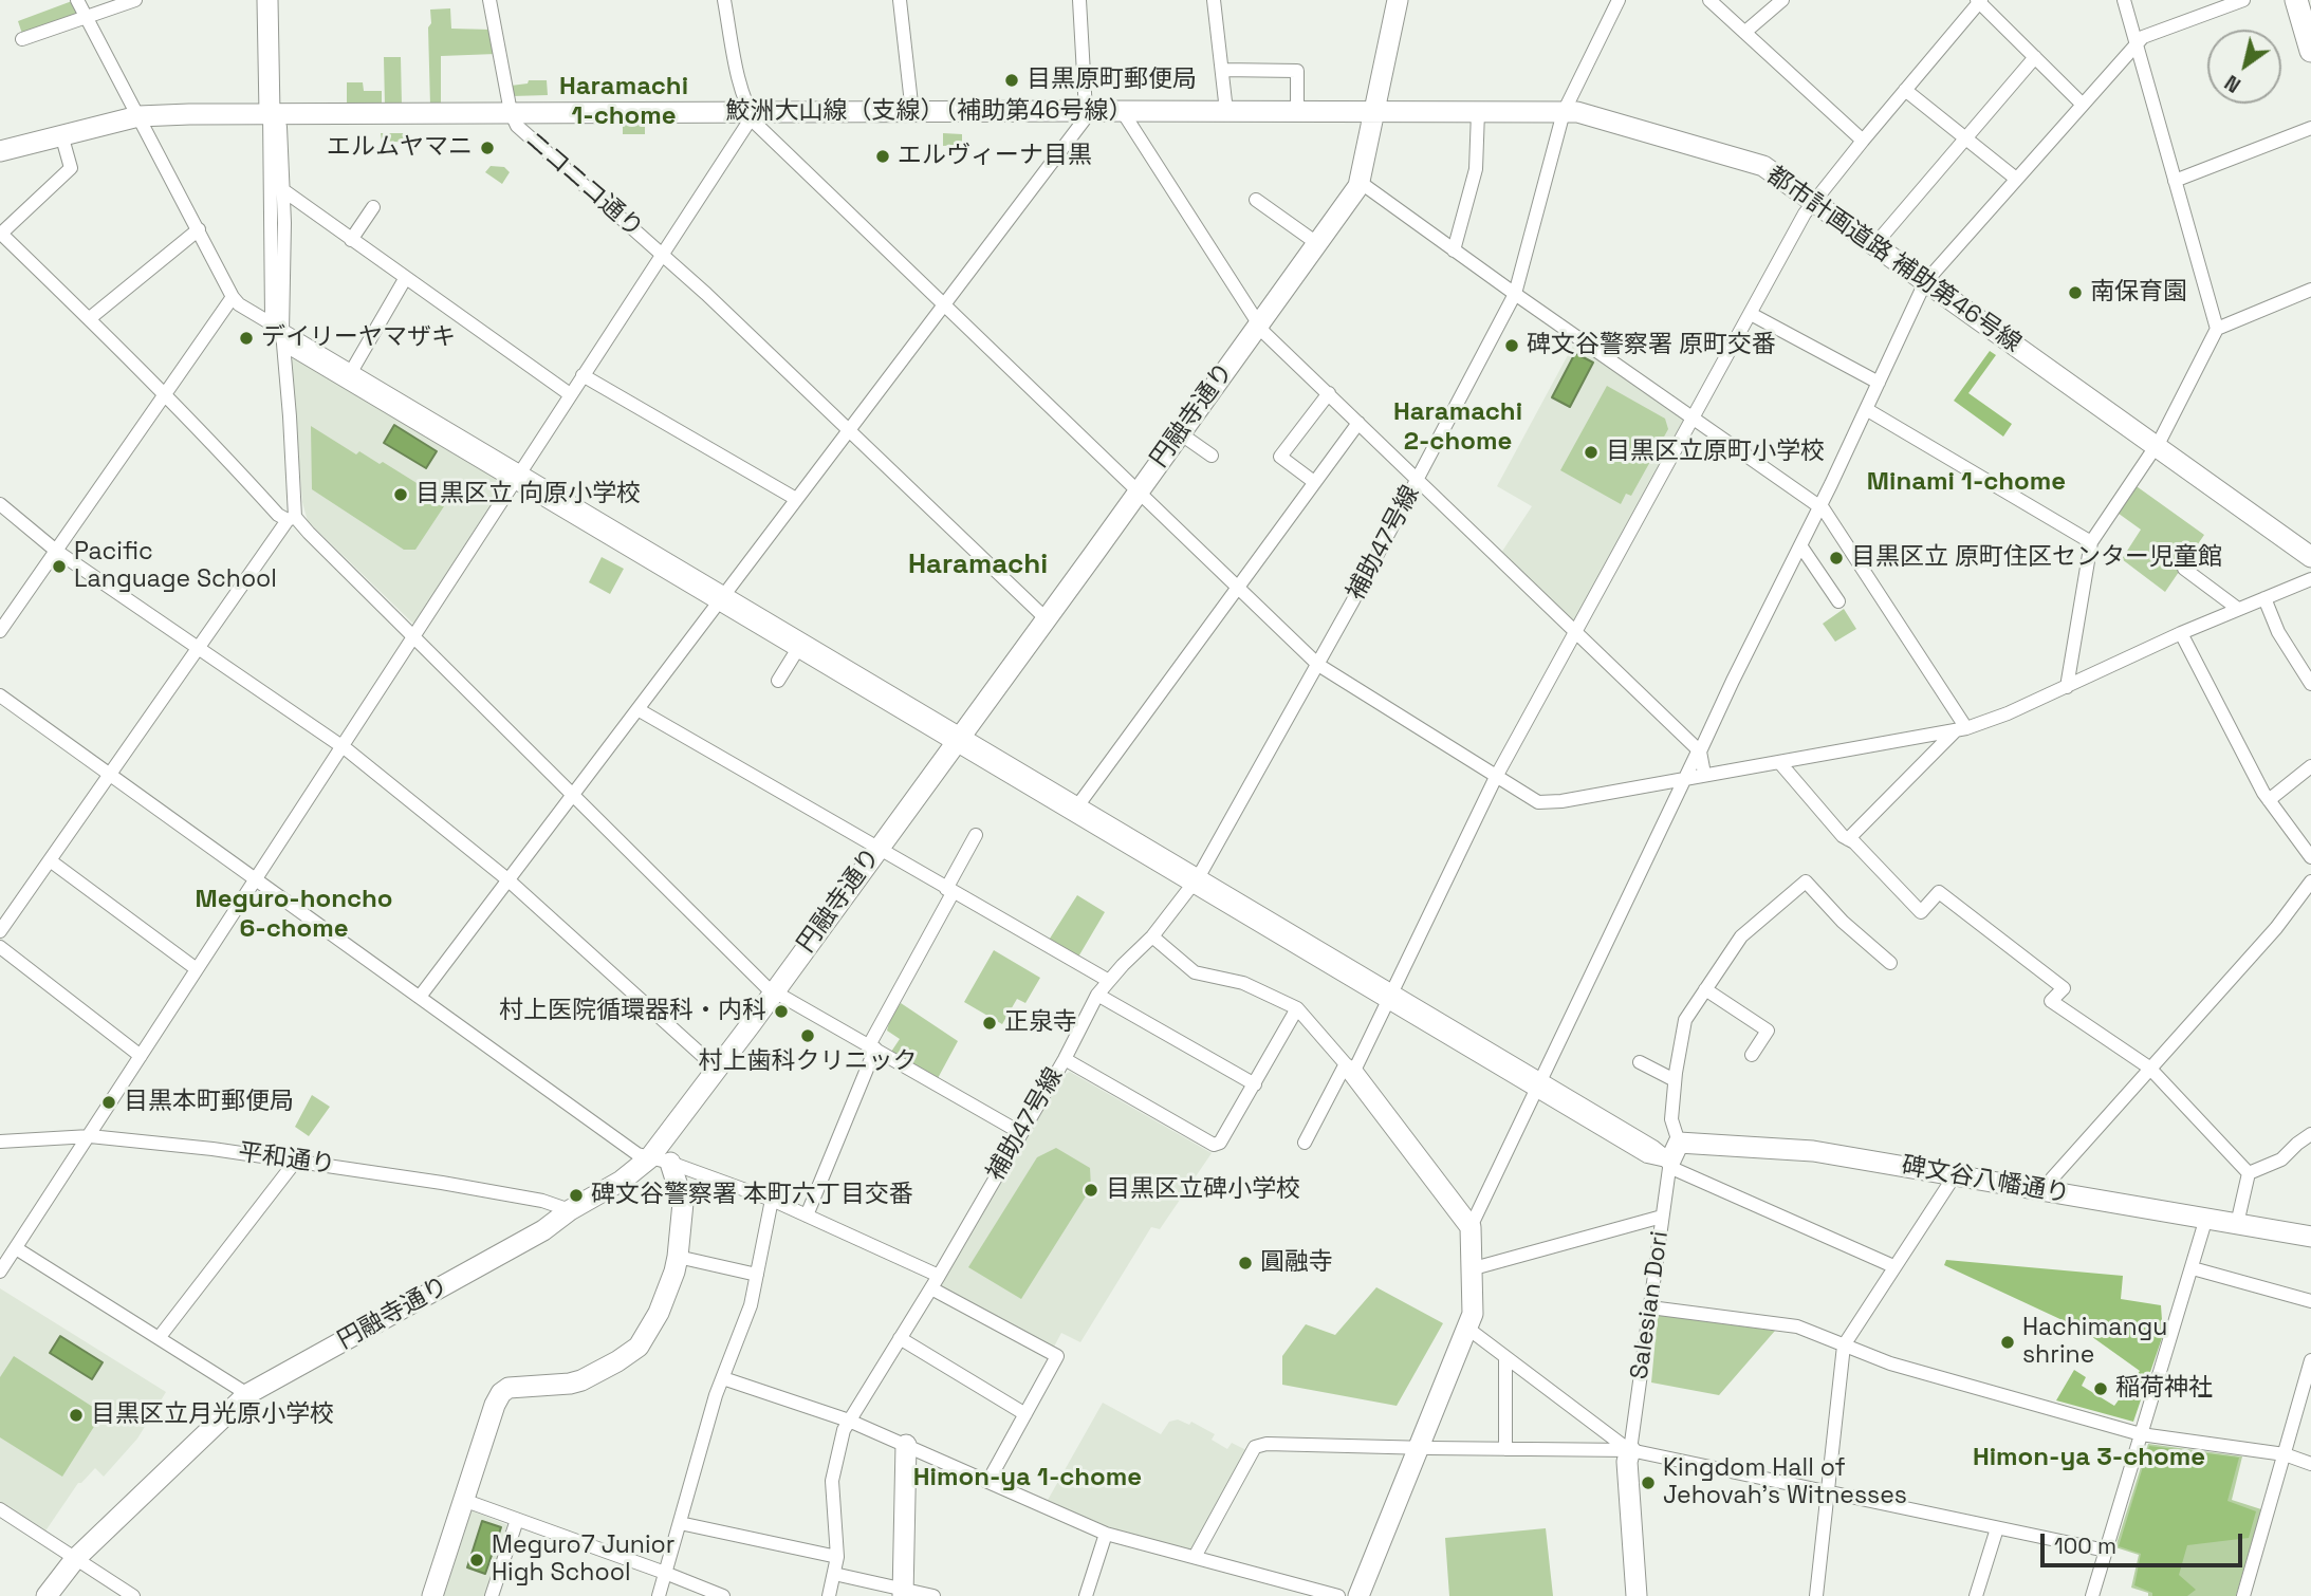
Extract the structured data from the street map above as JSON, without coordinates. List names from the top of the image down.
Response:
{
  "streets": {
    "street": [
      "鮫洲大山線（支線）（補助第46号線）",
      "ニコニコ通り",
      "都市計画道路 補助第46号線",
      "円融寺通り",
      "補助47号線",
      "平和通り",
      "碑文谷八幡通り",
      "Salesian Dori"
    ]
  },
  "crossings": [
    ["鮫洲大山線（支線）（補助第46号線）", "ニコニコ通り"],
    ["鮫洲大山線（支線）（補助第46号線）", "都市計画道路 補助第46号線"],
    ["鮫洲大山線（支線）（補助第46号線）", "円融寺通り"],
    ["ニコニコ通り", "円融寺通り"],
    ["都市計画道路 補助第46号線", "円融寺通り"],
    ["都市計画道路 補助第46号線", "補助47号線"],
    ["円融寺通り", "平和通り"],
    ["碑文谷八幡通り", "Salesian Dori"]
  ],
  "districts": [
    "Haramachi 1-chome",
    "Haramachi 2-chome",
    "Minami 1-chome",
    "Haramachi",
    "Meguro-honcho 6-chome",
    "Himon-ya 3-chome",
    "Himon-ya 1-chome"
  ],
  "places": [
    "目黒原町郵便局",
    "エルムヤマニ",
    "エルヴィーナ目黒",
    "南保育園",
    "デイリーヤマザキ",
    "碑文谷警察署 原町交番",
    "目黒区立原町小学校",
    "目黒区立 向原小学校",
    "目黒区立 原町住区センター児童館",
    "Pacific Language School",
    "村上医院循環器科・内科",
    "正泉寺",
    "村上歯科クリニック",
    "目黒本町郵便局",
    "目黒区立碑小学校",
    "碑文谷警察署 本町六丁目交番",
    "圓融寺",
    "Hachimangu shrine",
    "稲荷神社",
    "目黒区立月光原小学校",
    "Kingdom Hall of Jehovah's Witnesses",
    "Meguro7 Junior High School"
  ],
  "scale_bar": "100 m",
  "north": "bottom left"
}
